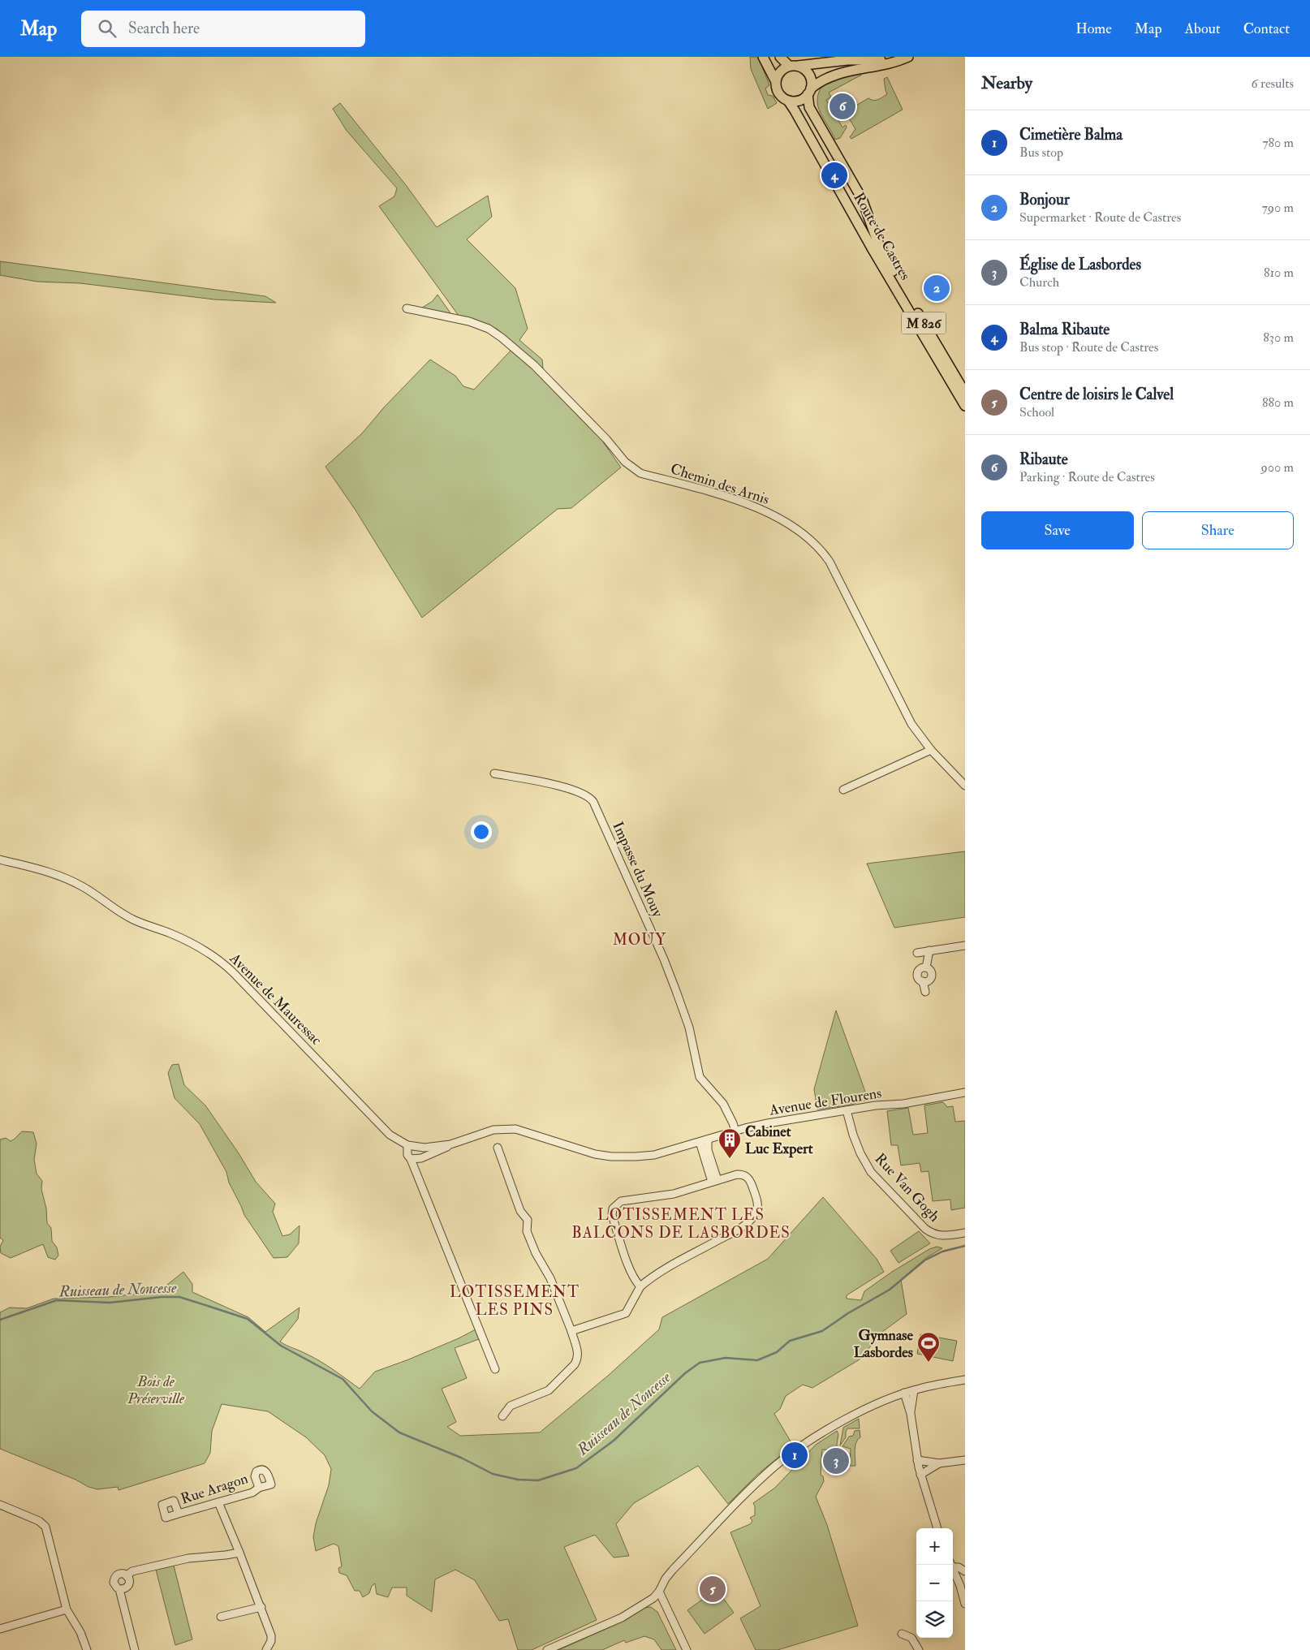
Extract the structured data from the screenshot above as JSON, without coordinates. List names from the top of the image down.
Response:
{
  "streets": {
    "main road": ["Route de Castres", "M 826"],
    "street": [
      "Chemin des Arnis",
      "Impasse du Mouy",
      "Avenue de Mauressac",
      "Avenue de Flourens",
      "Rue Van Gogh",
      "Rue Aragon"
    ]
  },
  "crossings": [
    ["Impasse du Mouy", "Avenue de Flourens"],
    ["Avenue de Mauressac", "Avenue de Flourens"],
    ["Avenue de Flourens", "Rue Van Gogh"]
  ],
  "districts": ["MOUY", "LOTISSEMENT LES BALCONS DE LASBORDES", "LOTISSEMENT LES PINS"],
  "water": ["Ruisseau de Noncesse"],
  "parks": ["Bois de Préserville"],
  "places": {
    "building": ["Cabinet Luc Expert"],
    "sports": ["Gymnase Lasbordes"]
  },
  "page": {
    "header": "Map",
    "search": "Search here",
    "nav": [
      "Home",
      "Map",
      "About",
      "Contact"
    ],
    "heading": ["Nearby", "6 results"],
    "pins": [
      "6",
      "4",
      "2",
      "1",
      "3",
      "5"
    ],
    "list": [
      {
        "mark": "1",
        "name": "Cimetière Balma",
        "note": "Bus stop",
        "value": "780 m"
      },
      {
        "mark": "2",
        "name": "Bonjour",
        "note": "Supermarket · Route de Castres",
        "value": "790 m"
      },
      {
        "mark": "3",
        "name": "Église de Lasbordes",
        "note": "Church",
        "value": "810 m"
      },
      {
        "mark": "4",
        "name": "Balma Ribaute",
        "note": "Bus stop · Route de Castres",
        "value": "830 m"
      },
      {
        "mark": "5",
        "name": "Centre de loisirs le Calvel",
        "note": "School",
        "value": "880 m"
      },
      {
        "mark": "6",
        "name": "Ribaute",
        "note": "Parking · Route de Castres",
        "value": "900 m"
      }
    ],
    "buttons": ["Save", "Share"],
    "map_buttons": ["+", "−"]
  }
}
